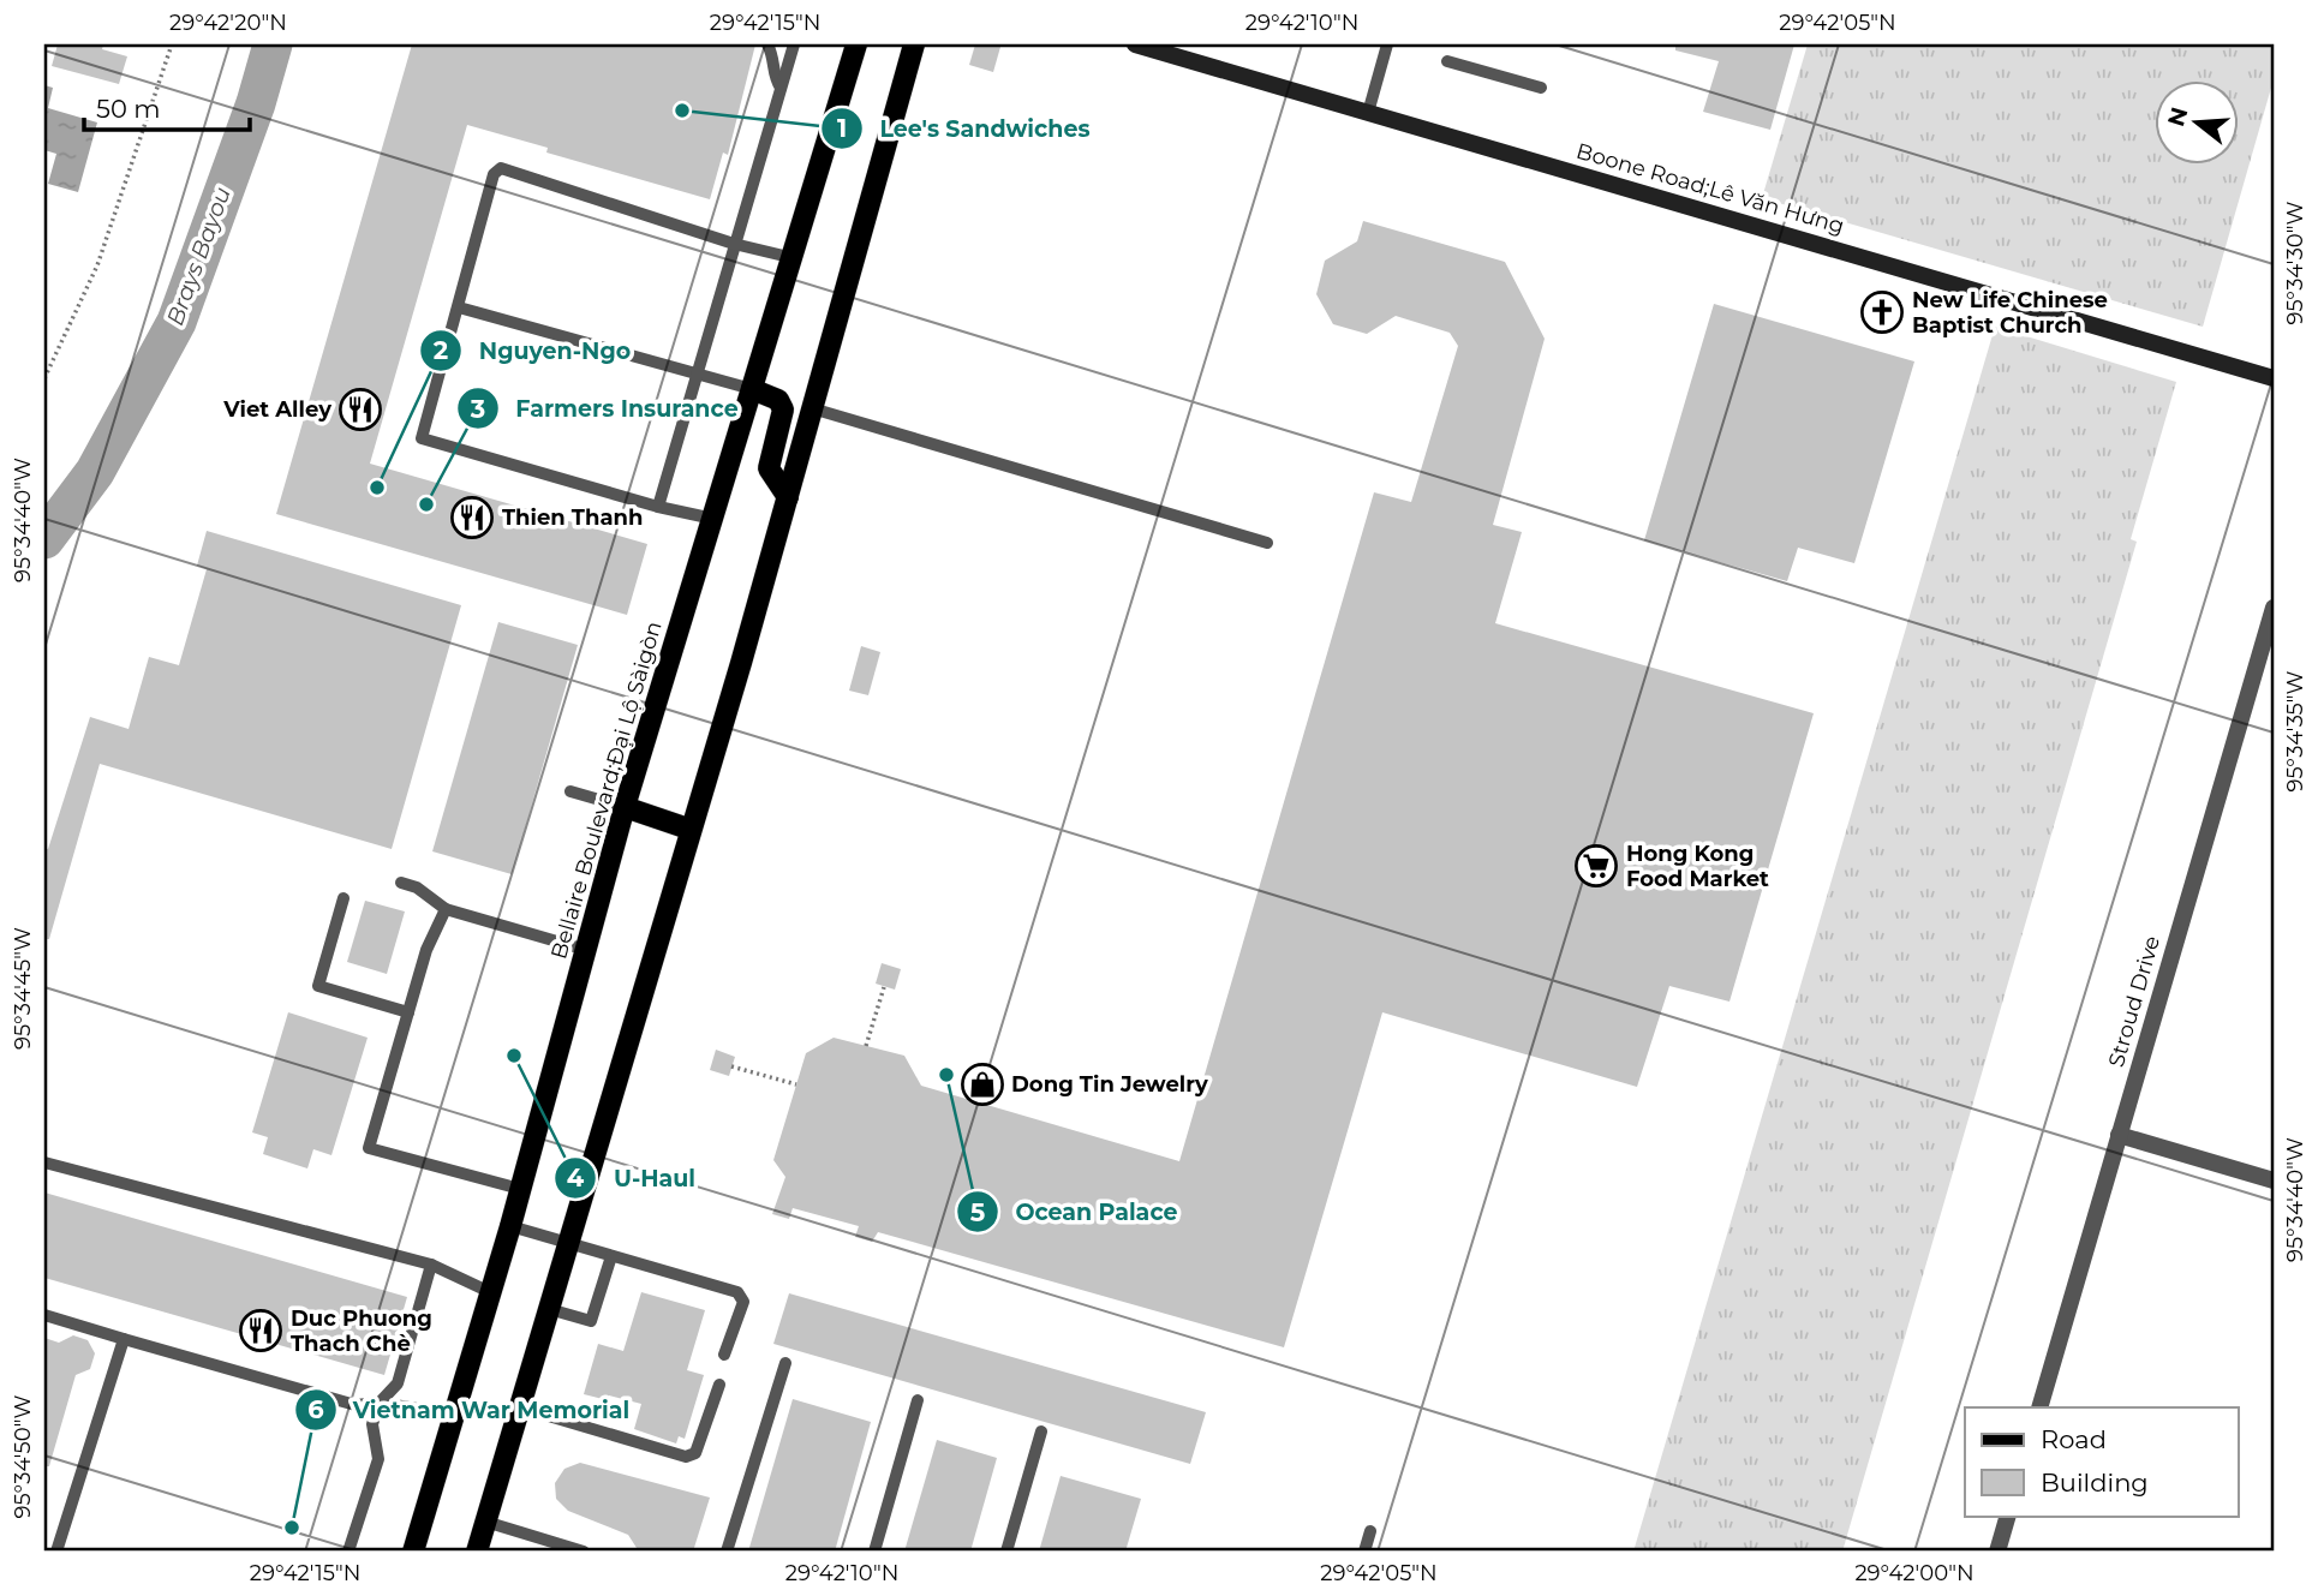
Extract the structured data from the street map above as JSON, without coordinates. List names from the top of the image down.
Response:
{
  "streets": {
    "main road": ["Bellaire Boulevard;Đại Lộ Sàigòn"],
    "street": ["Boone Road;Lê Văn Hưng", "Stroud Drive"]
  },
  "water": ["Brays Bayou"],
  "places": {
    "other": [
      "Lee's Sandwiches",
      "Nguyen-Ngo",
      "Farmers Insurance",
      "U-Haul",
      "Ocean Palace",
      "Vietnam War Memorial"
    ],
    "church": ["New Life Chinese Baptist Church"],
    "restaurant": ["Viet Alley", "Thien Thanh", "Duc Phuong Thach Chè"],
    "supermarket": ["Hong Kong Food Market"],
    "shop": ["Dong Tin Jewelry"]
  },
  "legend": ["Road", "Building"],
  "scale_bar": "50 m",
  "north": "left",
  "coordinates": [
    "29°42'20\"N",
    "29°42'15\"N",
    "29°42'10\"N",
    "29°42'05\"N",
    "95°34'30\"W",
    "95°34'40\"W",
    "95°34'35\"W",
    "95°34'45\"W",
    "95°34'50\"W",
    "29°42'00\"N"
  ]
}
